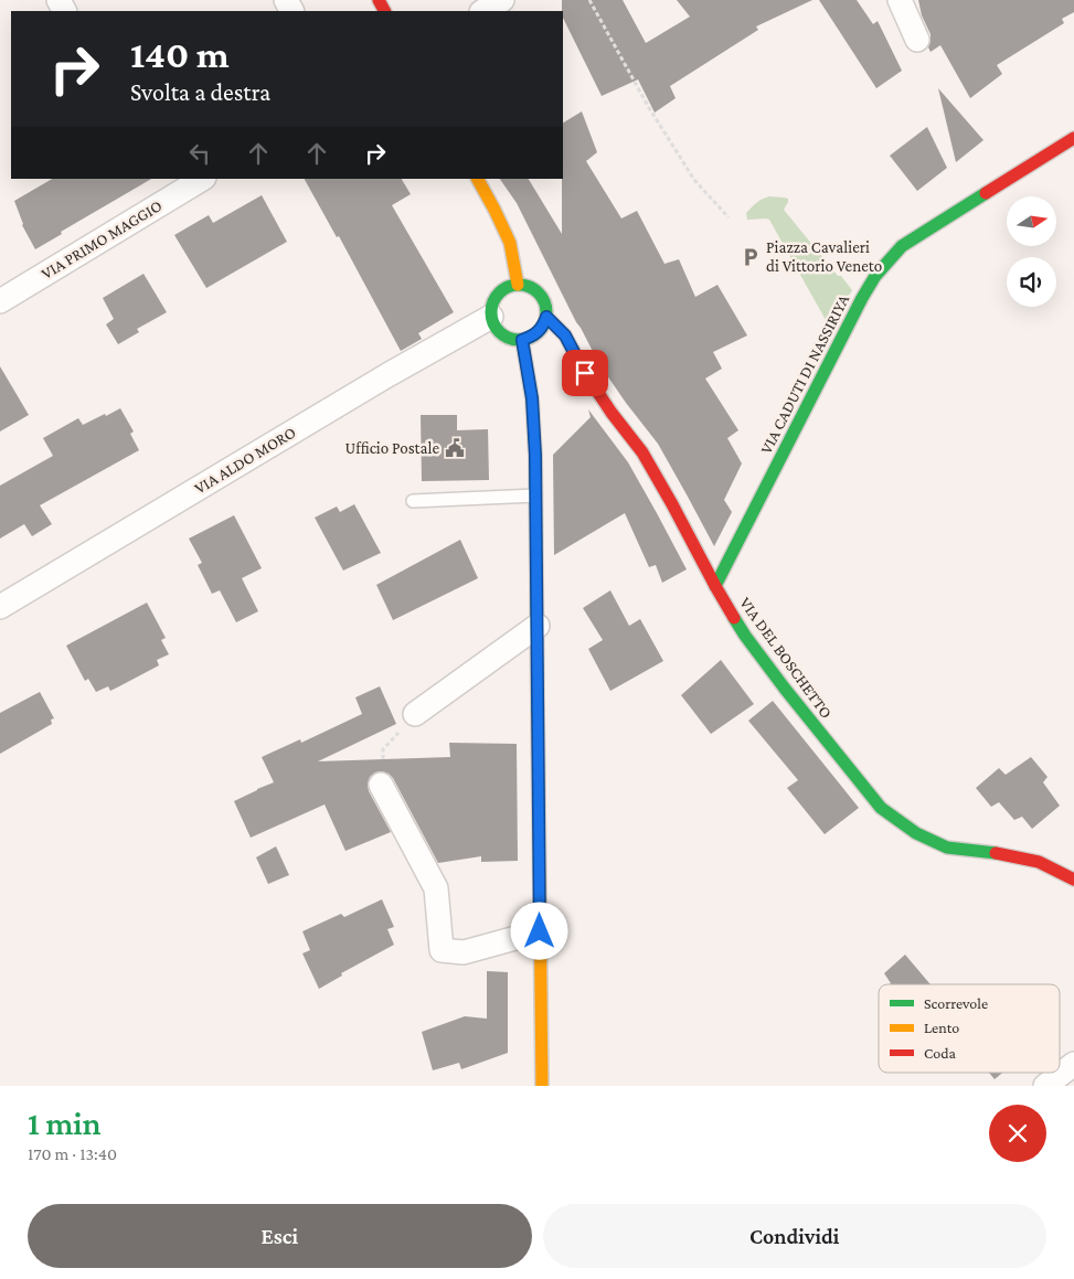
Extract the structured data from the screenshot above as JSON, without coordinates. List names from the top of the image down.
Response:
{
  "streets": {
    "street": [
      "VIA PRIMO MAGGIO",
      "VIA CADUTI DI NASSIRIYA",
      "VIA ALDO MORO",
      "VIA DEL BOSCHETTO"
    ]
  },
  "crossings": [
    ["VIA CADUTI DI NASSIRIYA", "VIA DEL BOSCHETTO"],
    ["VIA ALDO MORO", "VIA DEL BOSCHETTO"]
  ],
  "places": {
    "parking": ["Piazza Cavalieri di Vittorio Veneto"],
    "public building": ["Ufficio Postale"]
  },
  "legend": ["Scorrevole", "Lento", "Coda"],
  "north": "right",
  "page": {
    "turn": ["140 m", "Svolta a destra"],
    "heading": ["1 min", "170 m · 13:40"],
    "buttons": ["Esci", "Condividi"]
  }
}
